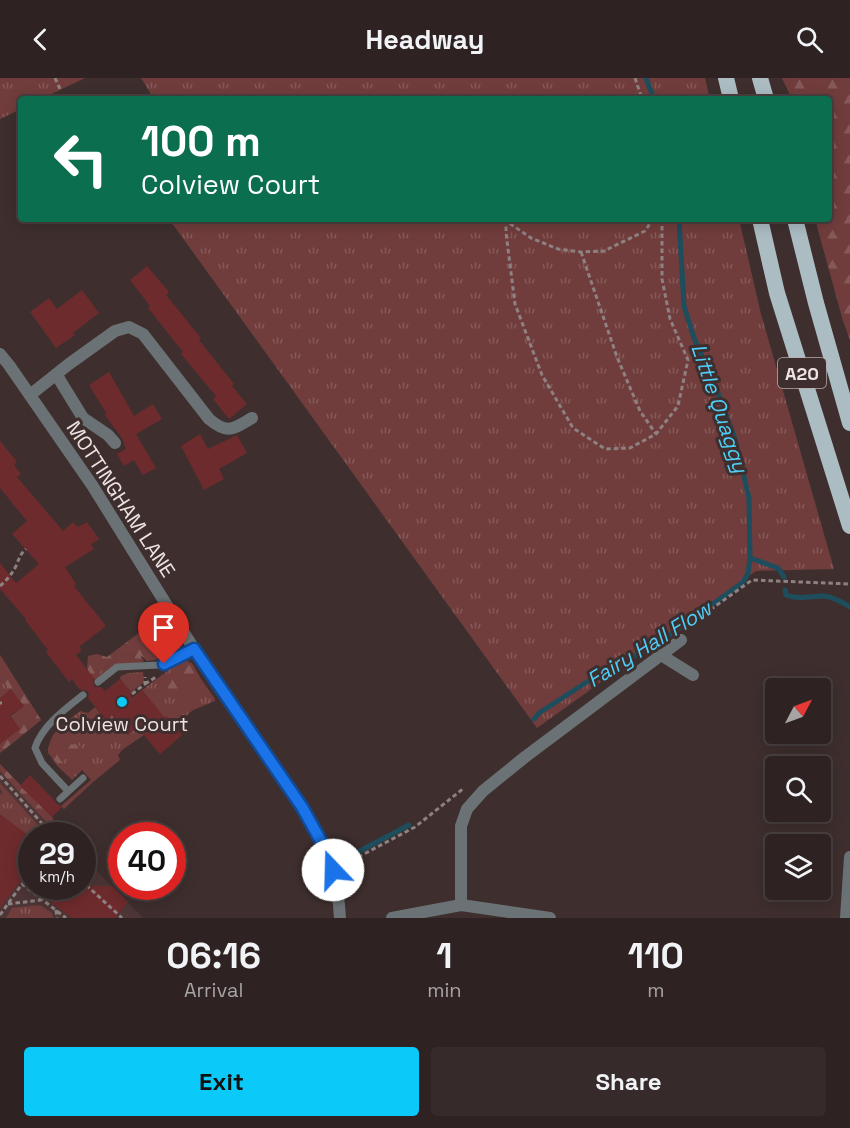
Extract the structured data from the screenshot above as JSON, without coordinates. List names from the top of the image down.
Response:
{
  "streets": {
    "highway": ["A20"],
    "street": ["MOTTINGHAM LANE"]
  },
  "water": ["Little Quaggy", "Fairy Hall Flow"],
  "places": ["Colview Court"],
  "north": "top right",
  "page": {
    "header": "Headway",
    "turn": ["100 m", "Colview Court"],
    "speed": "29 km/h",
    "limit": "40",
    "eta": [
      "06:16",
      "Arrival",
      "1",
      "min",
      "110",
      "m"
    ],
    "buttons": ["Exit", "Share"]
  }
}
